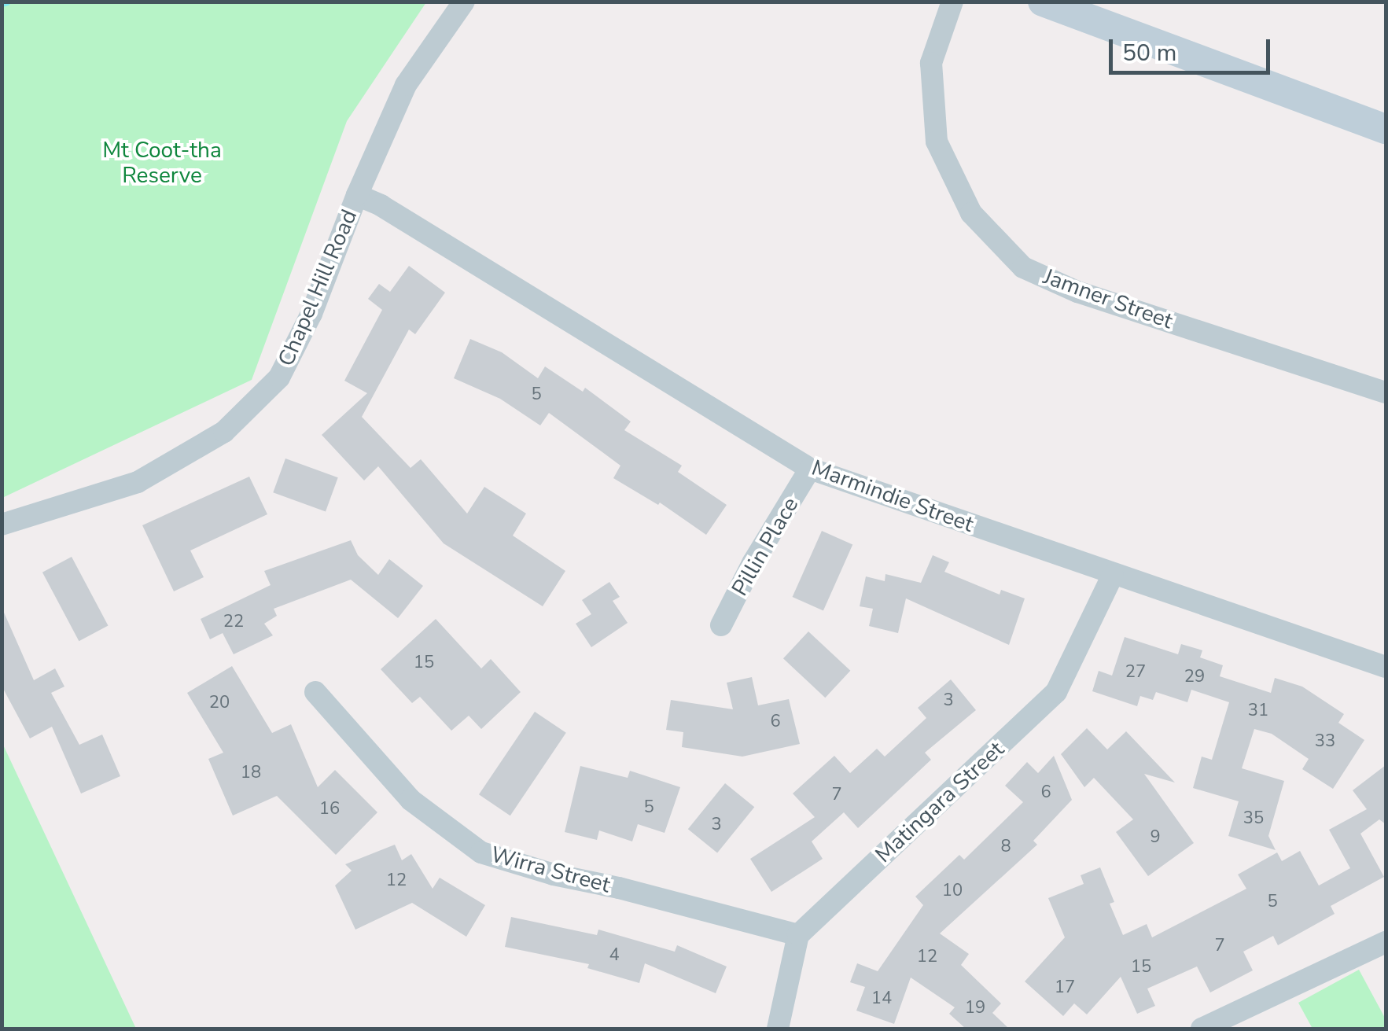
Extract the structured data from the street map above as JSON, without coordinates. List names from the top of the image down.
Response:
{
  "streets": {
    "street": [
      "Chapel Hill Road",
      "Jamner Street",
      "Marmindie Street",
      "Pillin Place",
      "Matingara Street",
      "Wirra Street"
    ]
  },
  "crossings": [
    ["Chapel Hill Road", "Marmindie Street"],
    ["Marmindie Street", "Pillin Place"],
    ["Marmindie Street", "Matingara Street"],
    ["Matingara Street", "Wirra Street"]
  ],
  "parks": ["Mt Coot-tha Reserve"],
  "house_numbers": [
    "5",
    "22",
    "15",
    "27",
    "29",
    "3",
    "20",
    "31",
    "6",
    "33",
    "18",
    "6",
    "7",
    "5",
    "16",
    "35",
    "3",
    "9",
    "8",
    "12",
    "10",
    "5",
    "7",
    "4",
    "12",
    "15",
    "17",
    "14",
    "19"
  ],
  "scale_bar": "50 m"
}
